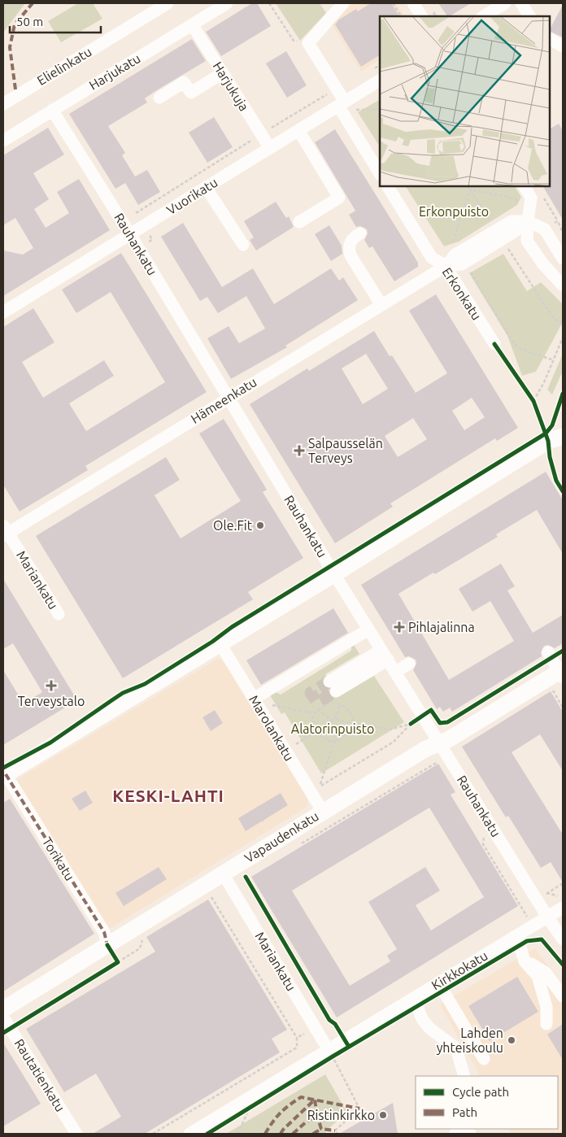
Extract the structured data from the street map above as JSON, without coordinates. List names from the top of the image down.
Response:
{
  "streets": {
    "main road": ["Vapaudenkatu"],
    "street": [
      "Elielinkatu",
      "Harjukatu",
      "Harjukuja",
      "Vuorikatu",
      "Rauhankatu",
      "Erkonkatu",
      "Hämeenkatu",
      "Mariankatu",
      "Marolankatu",
      "Torikatu",
      "Kirkkokatu",
      "Rautatienkatu"
    ]
  },
  "crossings": [
    ["Harjukatu", "Harjukuja"],
    ["Harjukatu", "Rauhankatu"],
    ["Harjukuja", "Vuorikatu"],
    ["Vuorikatu", "Rauhankatu"],
    ["Rauhankatu", "Hämeenkatu"],
    ["Rauhankatu", "Vapaudenkatu"],
    ["Rauhankatu", "Kirkkokatu"],
    ["Erkonkatu", "Hämeenkatu"],
    ["Hämeenkatu", "Mariankatu"],
    ["Mariankatu", "Vapaudenkatu"],
    ["Mariankatu", "Kirkkokatu"],
    ["Marolankatu", "Vapaudenkatu"],
    ["Vapaudenkatu", "Torikatu"]
  ],
  "districts": ["KESKI-LAHTI"],
  "parks": ["Erkonpuisto", "Alatorinpuisto"],
  "places": {
    "health": ["Salpausselän Terveys", "Pihlajalinna", "Terveystalo"],
    "other": ["Ole.Fit", "Lahden yhteiskoulu", "Ristinkirkko"]
  },
  "legend": ["Cycle path", "Path"],
  "scale_bar": "50 m"
}
